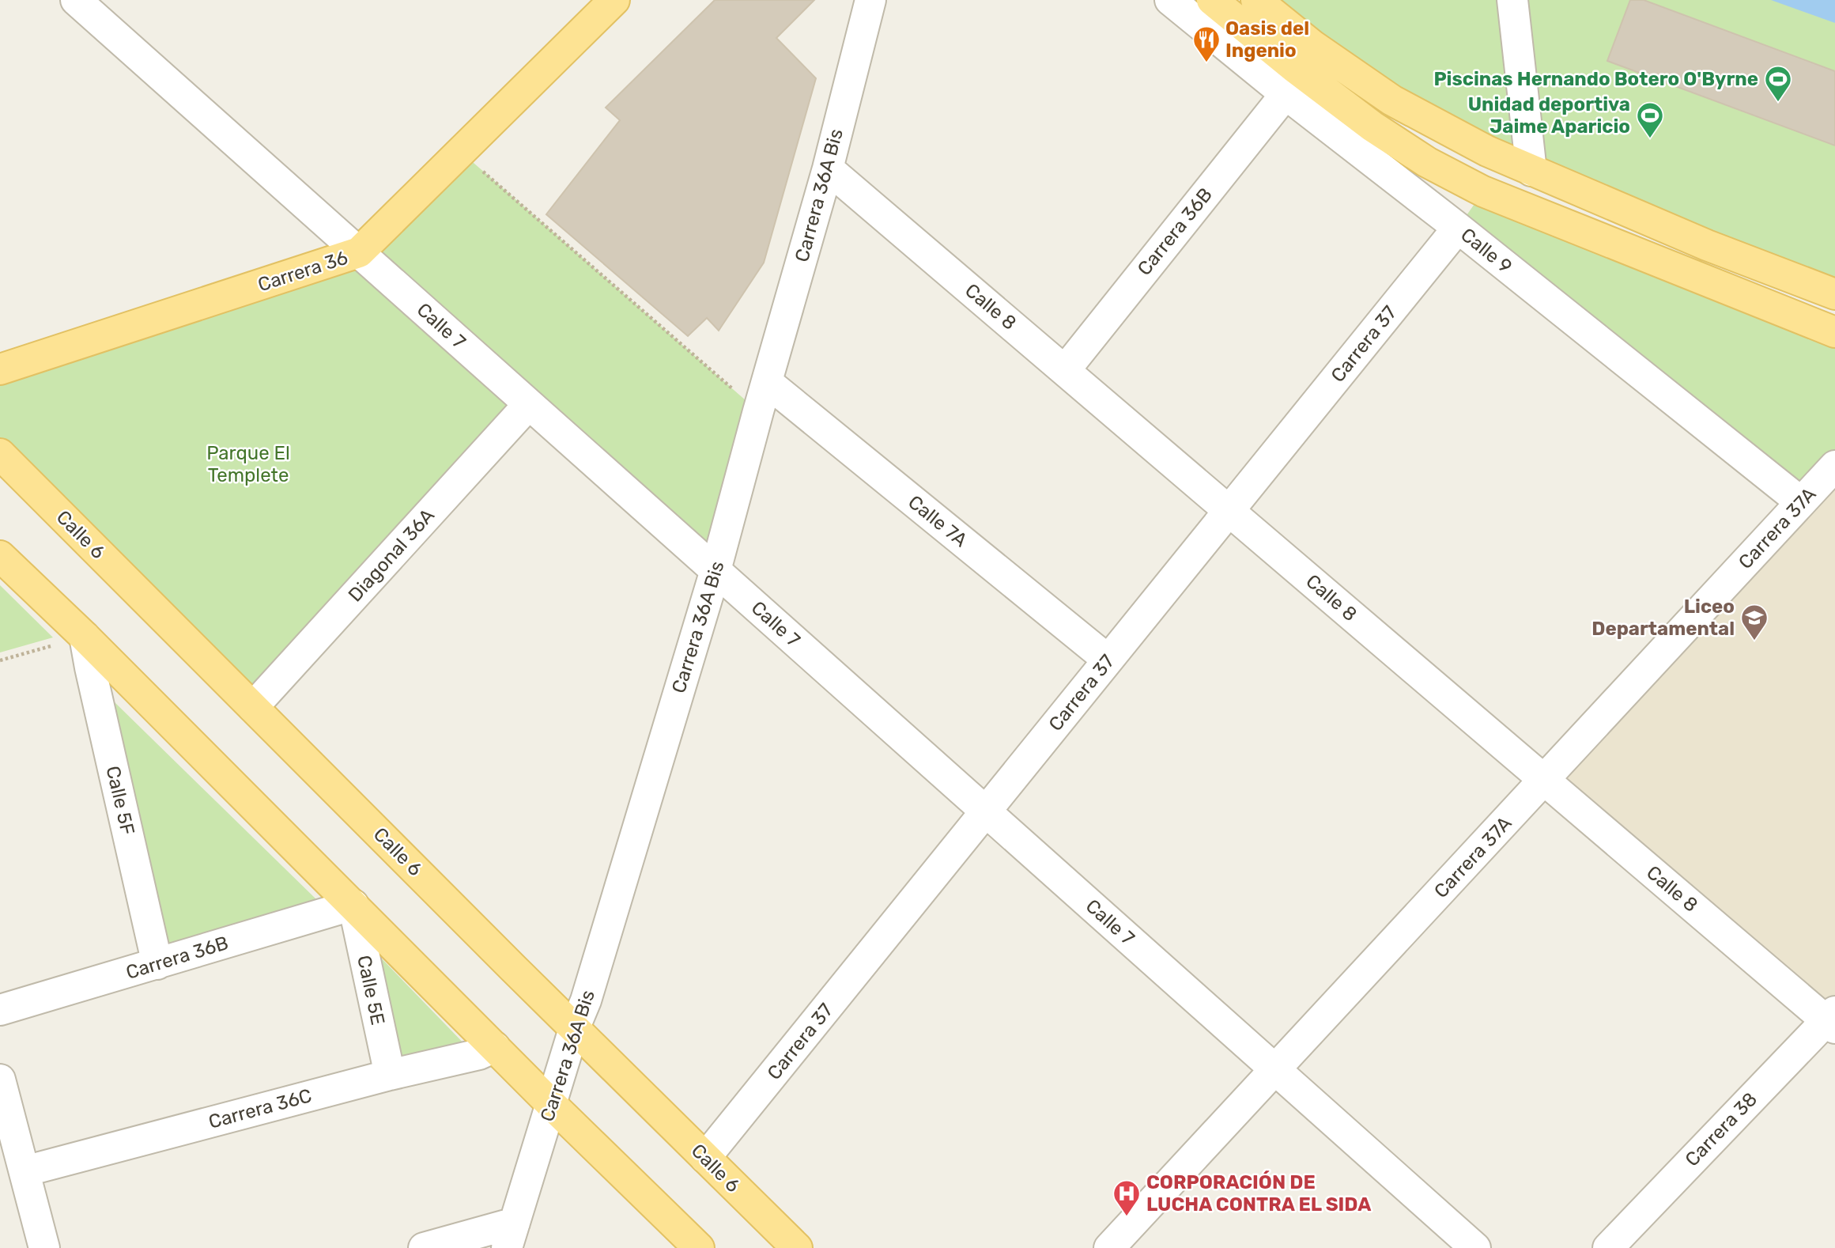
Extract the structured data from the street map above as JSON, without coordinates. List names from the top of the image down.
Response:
{
  "streets": {
    "main road": ["Carrera 36", "Calle 6"],
    "street": [
      "Carrera 36A Bis",
      "Carrera 36B",
      "Calle 9",
      "Calle 8",
      "Calle 7",
      "Carrera 37",
      "Calle 7A",
      "Carrera 37A",
      "Diagonal 36A",
      "Calle 5F",
      "Calle 5E",
      "Carrera 36C",
      "Carrera 38"
    ]
  },
  "crossings": [
    ["Carrera 36A Bis", "Calle 8"],
    ["Carrera 36A Bis", "Calle 7"],
    ["Carrera 36A Bis", "Calle 7A"],
    ["Carrera 36A Bis", "Calle 6"],
    ["Carrera 36B", "Calle 9"],
    ["Carrera 36B", "Calle 8"],
    ["Carrera 36B", "Calle 5F"],
    ["Carrera 36B", "Calle 5E"],
    ["Calle 9", "Carrera 37"],
    ["Calle 9", "Carrera 37A"],
    ["Carrera 36", "Calle 7"],
    ["Calle 8", "Carrera 37"],
    ["Calle 8", "Carrera 37A"],
    ["Calle 8", "Carrera 38"],
    ["Calle 7", "Carrera 37"],
    ["Calle 7", "Carrera 37A"],
    ["Calle 7", "Diagonal 36A"],
    ["Carrera 37", "Calle 7A"],
    ["Carrera 37", "Calle 6"],
    ["Calle 6", "Diagonal 36A"],
    ["Calle 5E", "Carrera 36C"]
  ],
  "parks": ["Parque El Templete"],
  "places": {
    "restaurant": ["Oasis del Ingenio"],
    "sports": ["Piscinas Hernando Botero O'Byrne", "Unidad deportiva Jaime Aparicio"],
    "school or university": ["Liceo Departamental"],
    "hospital": ["CORPORACIÓN DE LUCHA CONTRA EL SIDA"]
  }
}
